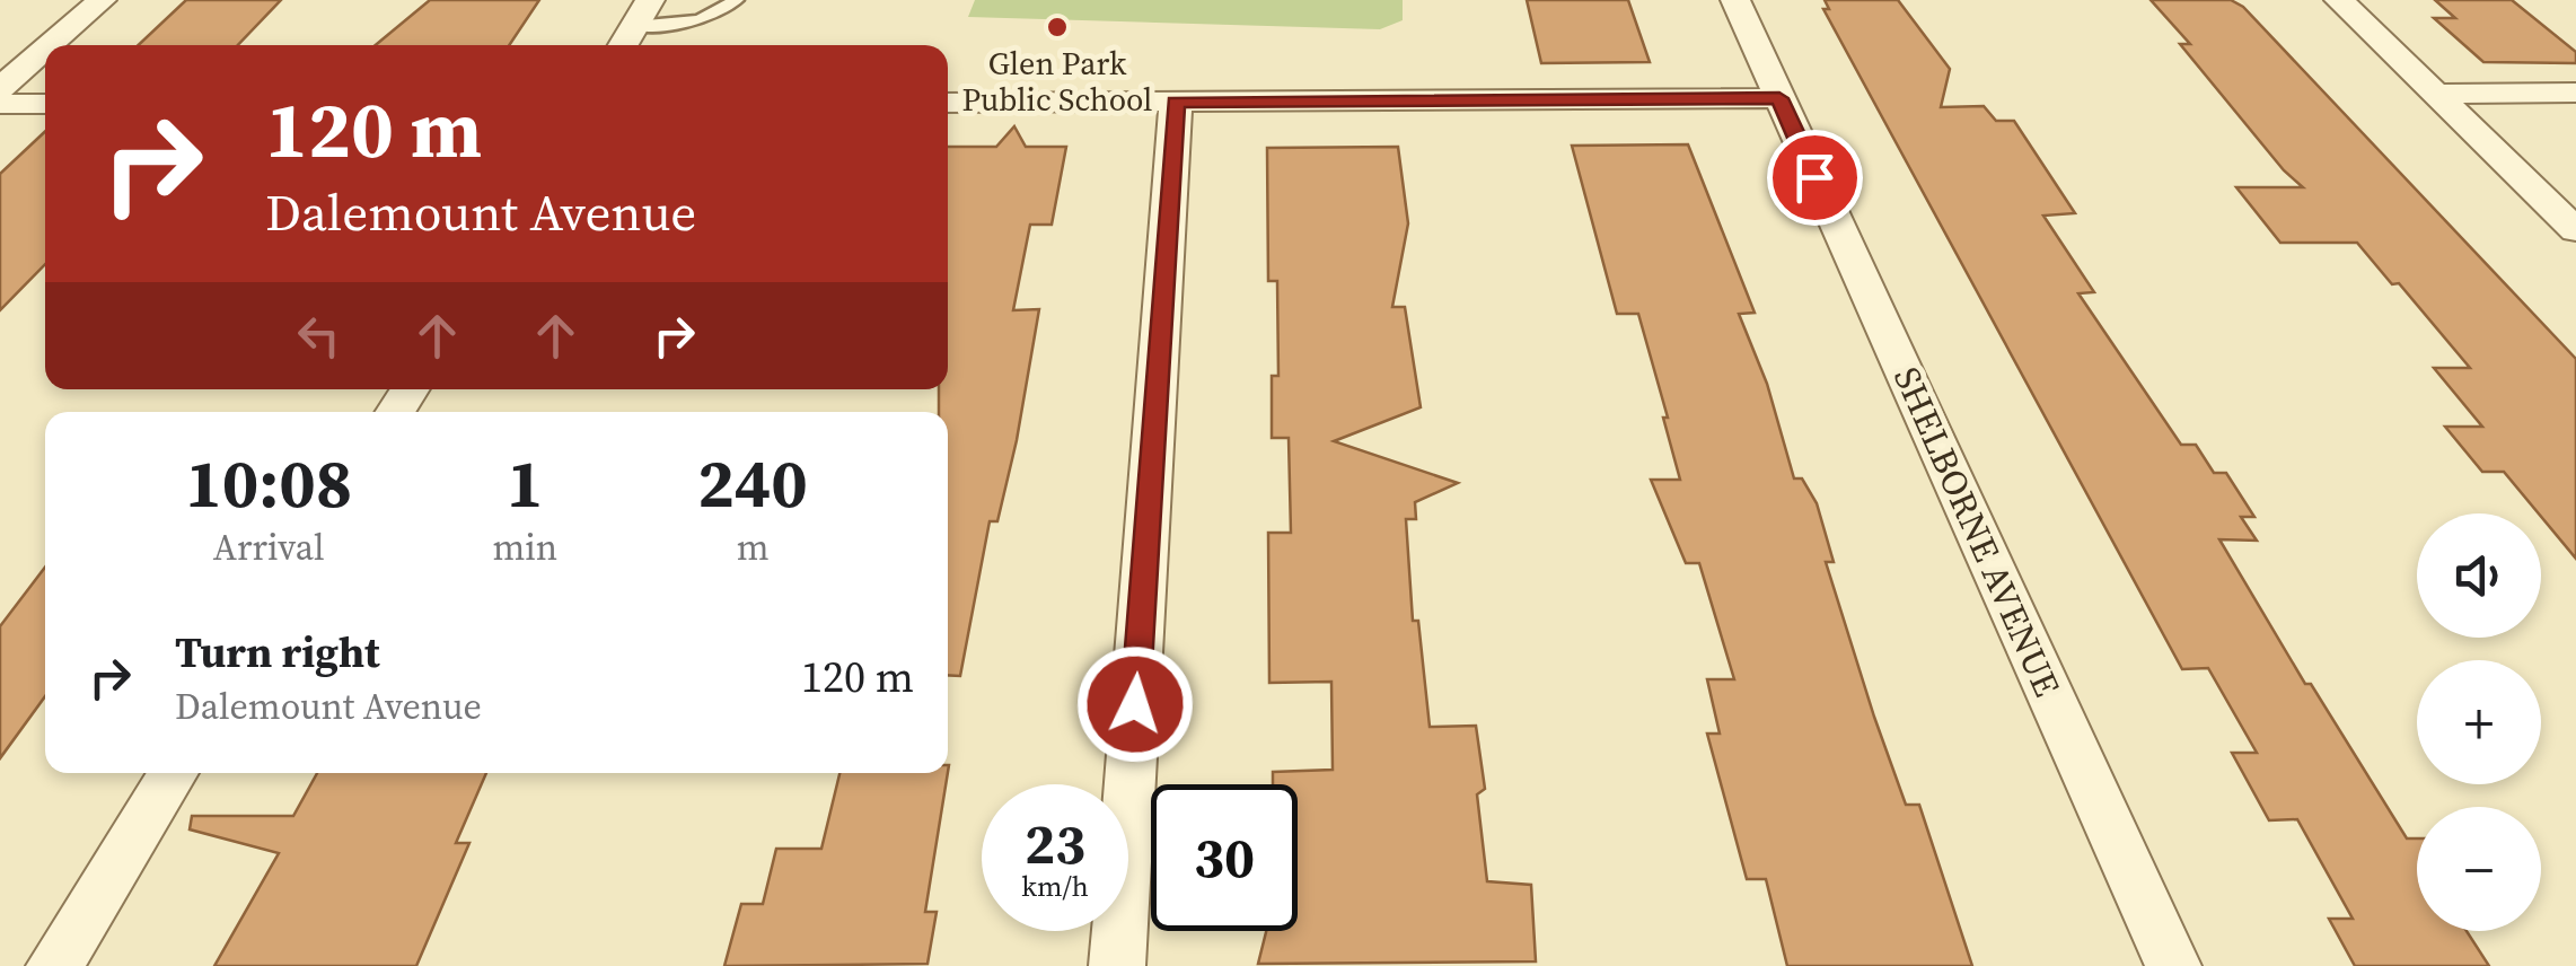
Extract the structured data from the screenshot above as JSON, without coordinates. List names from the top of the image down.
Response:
{
  "streets": {
    "street": ["SHELBORNE AVENUE"]
  },
  "places": ["Glen Park Public School"],
  "page": {
    "turn": ["120 m", "Dalemount Avenue"],
    "eta": [
      "10:08",
      "Arrival",
      "1",
      "min",
      "240",
      "m"
    ],
    "map_buttons": ["+", "−"],
    "list": [
      {
        "name": "Turn right",
        "note": "Dalemount Avenue",
        "value": "120 m"
      }
    ],
    "speed": "23 km/h",
    "limit": "30"
  }
}
